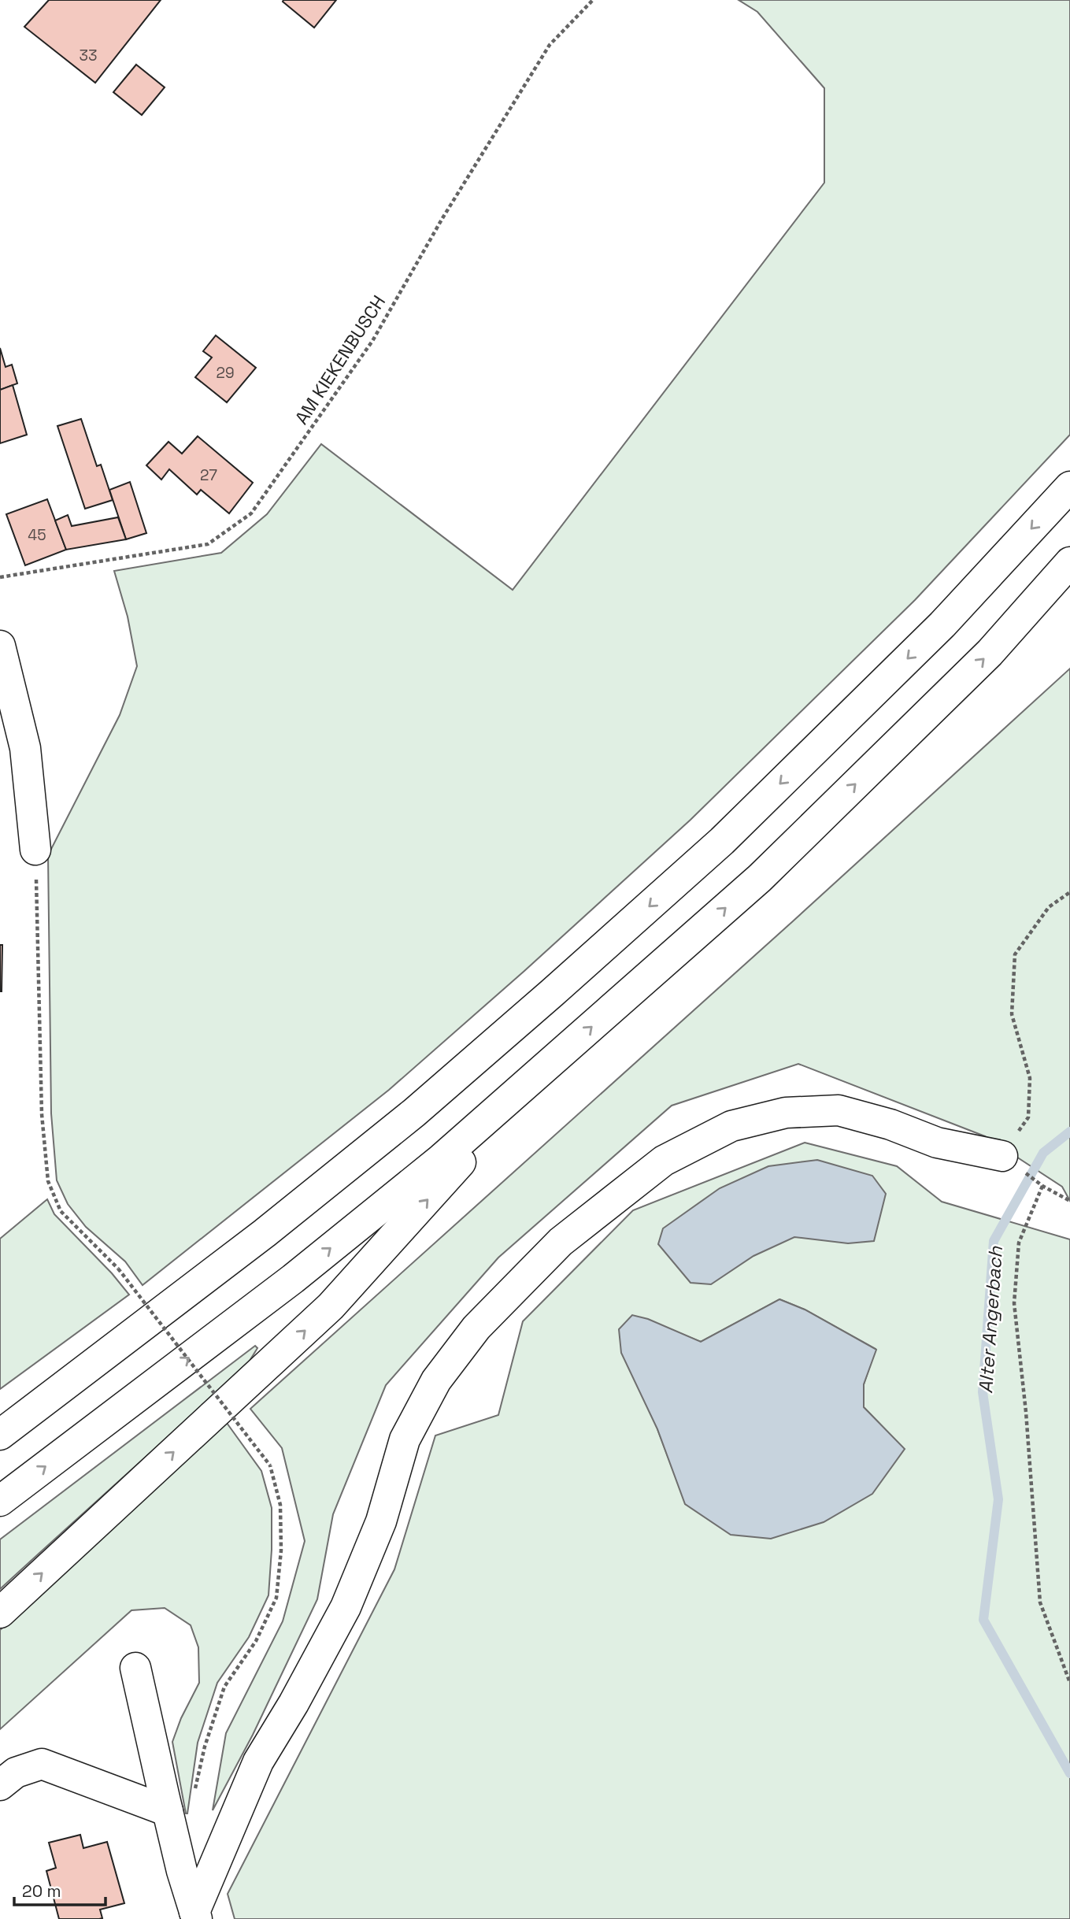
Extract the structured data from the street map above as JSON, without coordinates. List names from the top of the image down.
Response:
{
  "streets": {
    "path": ["AM KIEKENBUSCH"]
  },
  "water": ["Alter Angerbach"],
  "house_numbers": [
    "33",
    "29",
    "27",
    "45"
  ],
  "scale_bar": "20 m"
}
